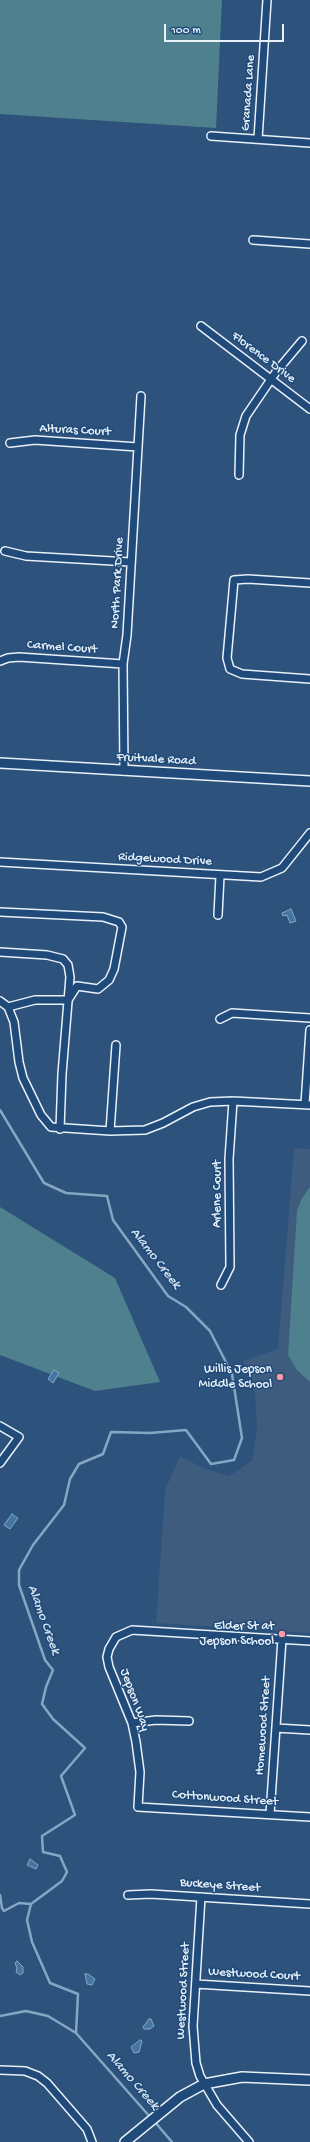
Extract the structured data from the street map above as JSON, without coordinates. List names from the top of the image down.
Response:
{
  "streets": {
    "street": [
      "Granada Lane",
      "Florence Drive",
      "Alturas Court",
      "North Park Drive",
      "Carmel Court",
      "Fruitvale Road",
      "Ridgewood Drive",
      "Arlene Court",
      "Jepson Way",
      "Homewood Street",
      "Cottonwood Street",
      "Buckeye Street",
      "Westwood Court",
      "Westwood Street"
    ]
  },
  "crossings": [
    ["Alturas Court", "North Park Drive"],
    ["North Park Drive", "Carmel Court"],
    ["North Park Drive", "Fruitvale Road"],
    ["Jepson Way", "Homewood Street"],
    ["Jepson Way", "Cottonwood Street"],
    ["Homewood Street", "Cottonwood Street"],
    ["Buckeye Street", "Westwood Street"],
    ["Westwood Court", "Westwood Street"]
  ],
  "water": ["Alamo Creek"],
  "places": ["Willis Jepson Middle School", "Elder St at Jepson School"],
  "scale_bar": "100 m"
}
